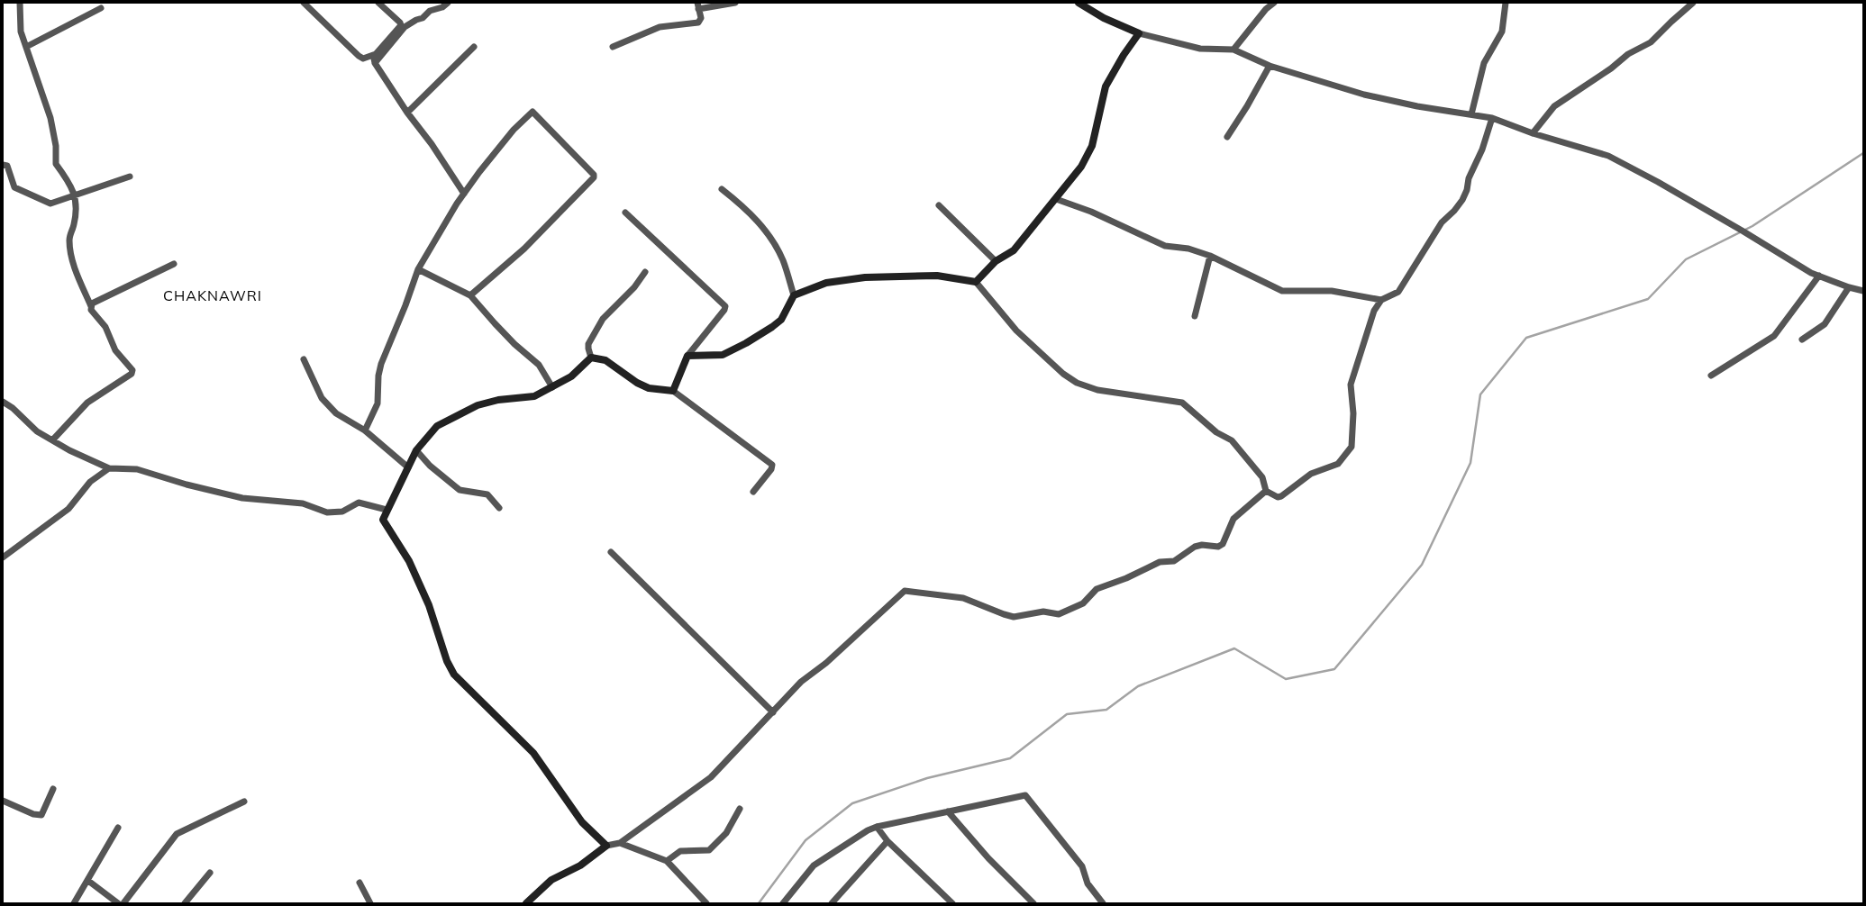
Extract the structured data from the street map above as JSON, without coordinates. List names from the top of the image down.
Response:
{
  "districts": ["CHAKNAWRI"]
}
